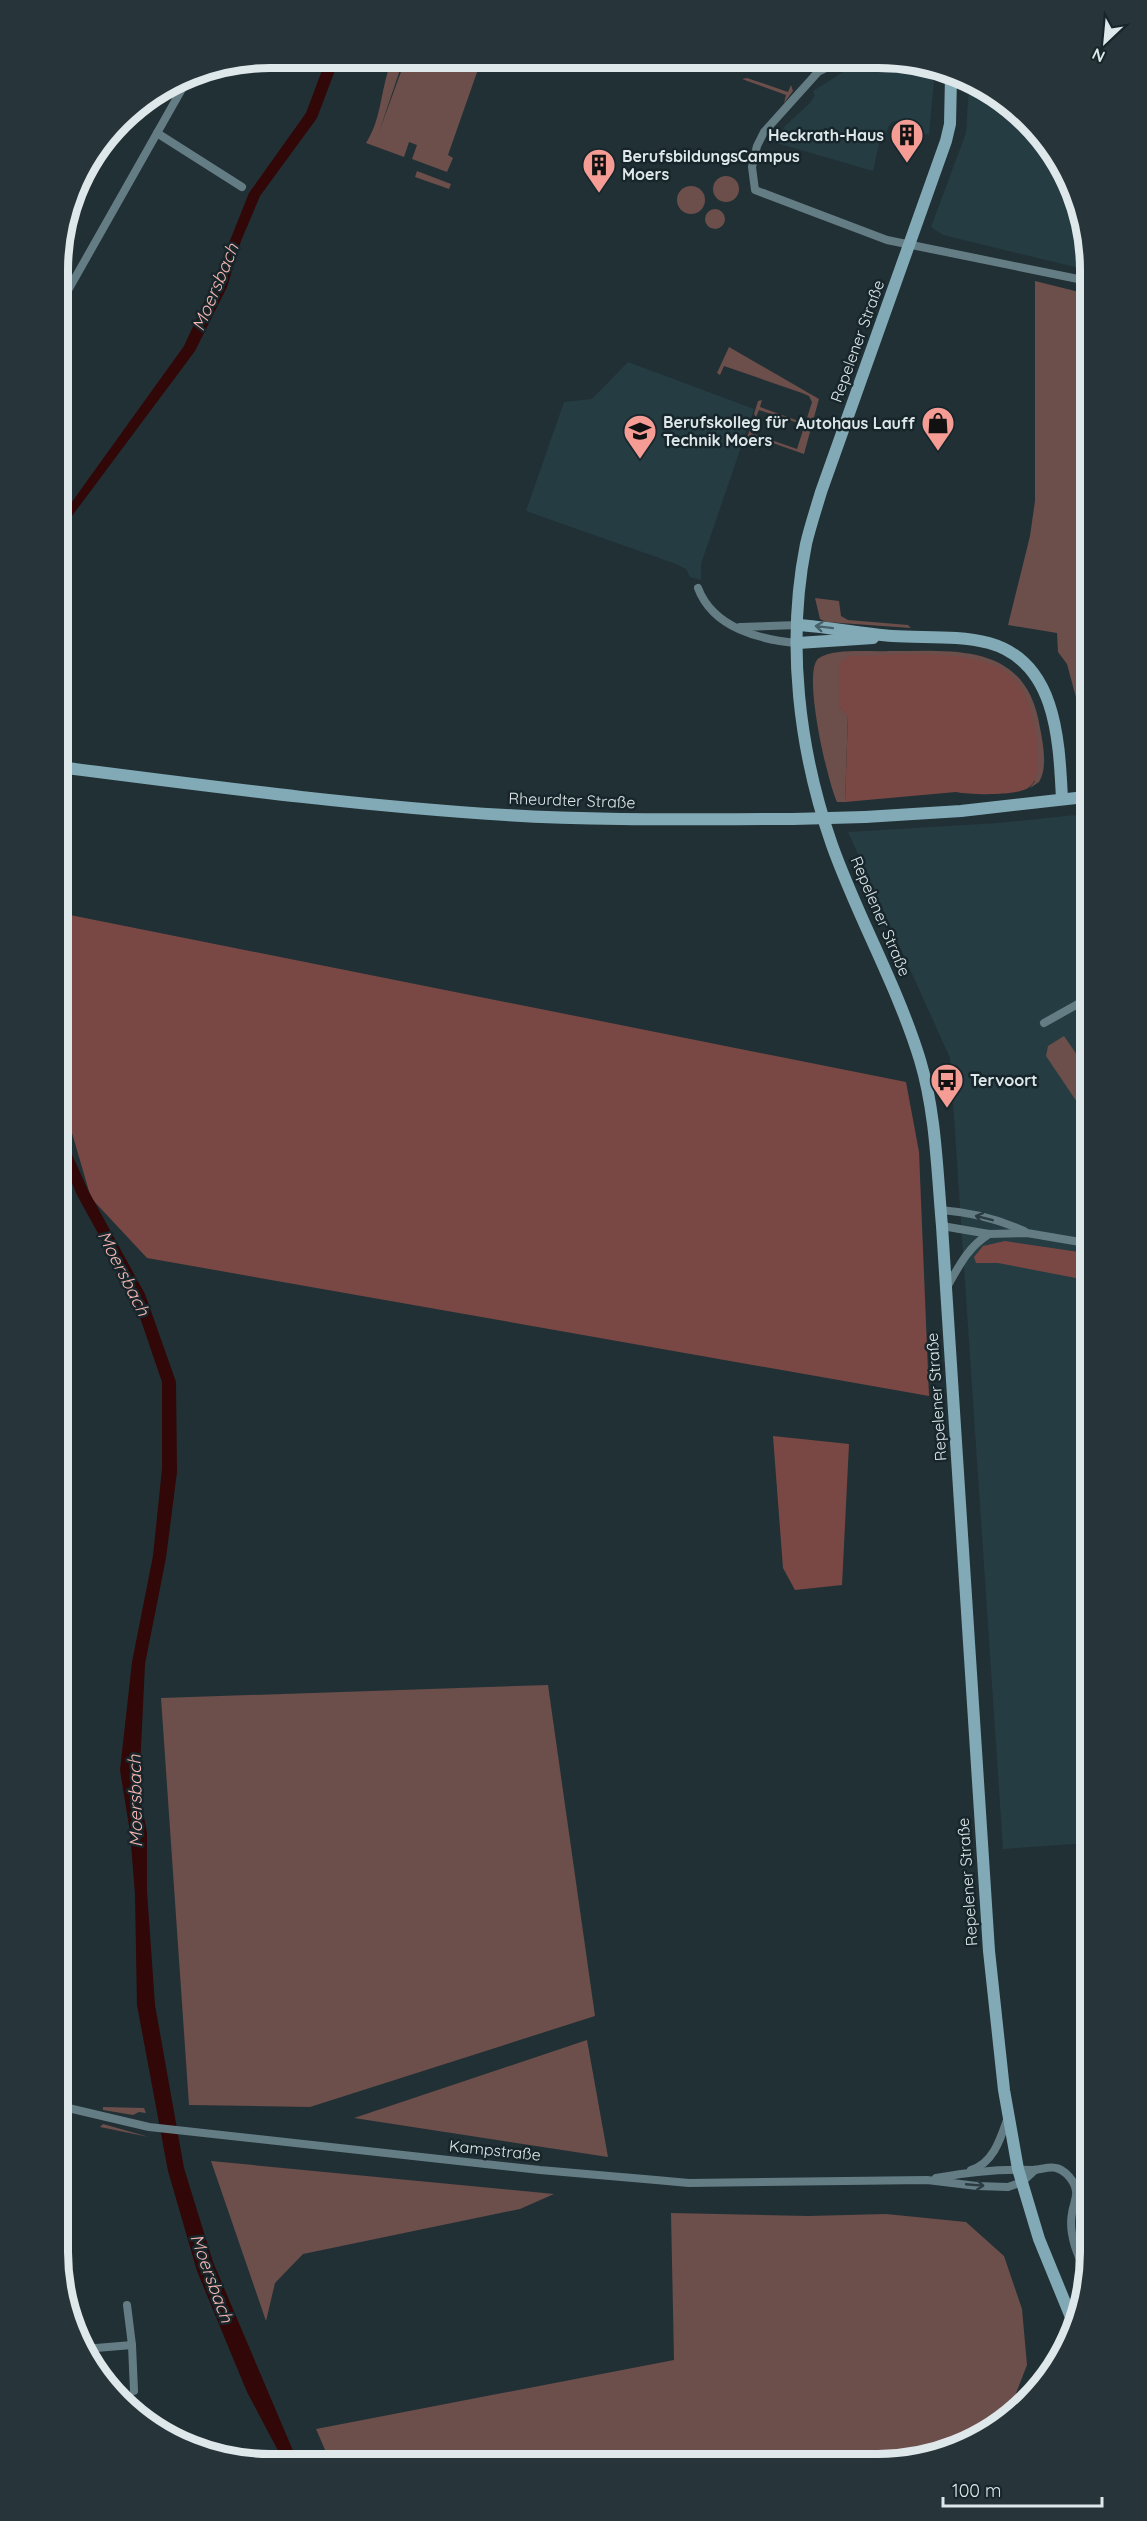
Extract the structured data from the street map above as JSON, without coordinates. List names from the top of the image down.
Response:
{
  "streets": {
    "main road": ["Repelener Straße", "Rheurdter Straße"],
    "street": ["Kampstraße"]
  },
  "crossings": [
    ["Repelener Straße", "Kampstraße"]
  ],
  "water": ["Moersbach"],
  "places": {
    "building": ["Heckrath-Haus", "BerufsbildungsCampus Moers"],
    "shop": ["Autohaus Lauff"],
    "school or university": ["Berufskolleg für Technik Moers"],
    "bus stop": ["Tervoort"]
  },
  "scale_bar": "100 m",
  "north": "bottom left"
}
